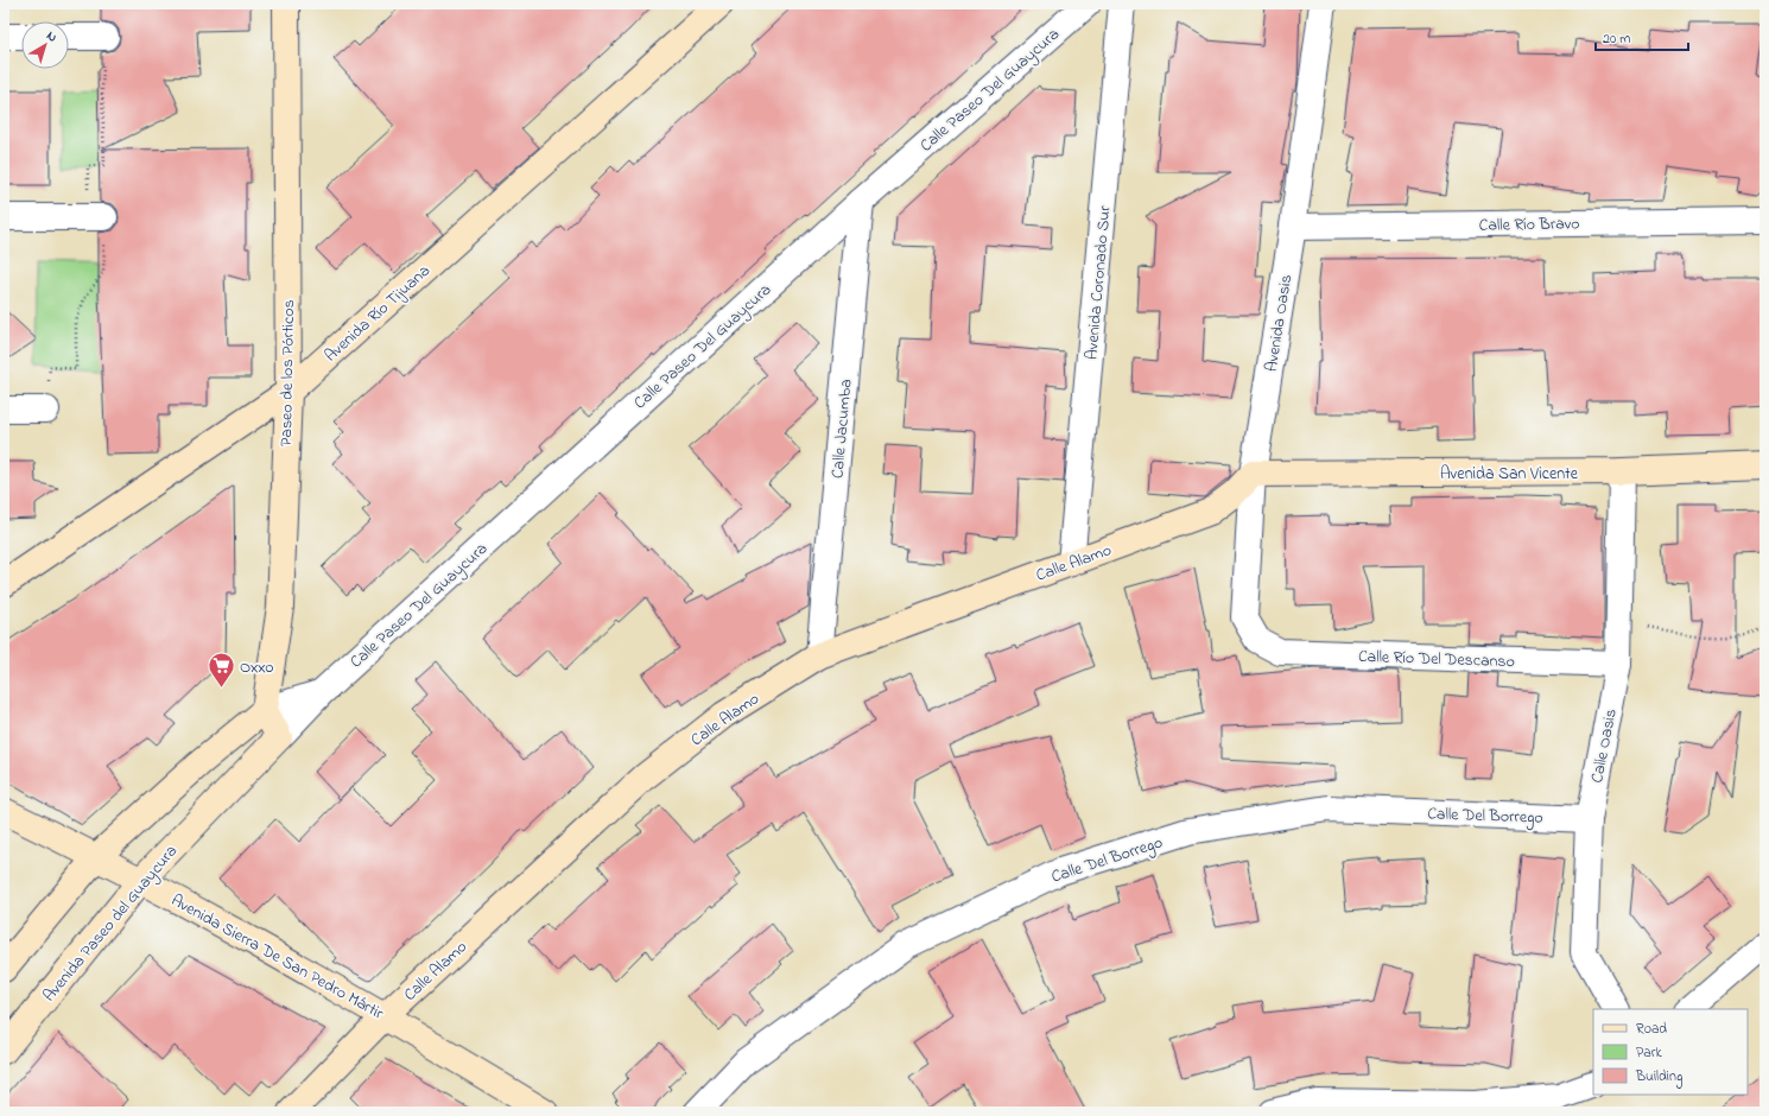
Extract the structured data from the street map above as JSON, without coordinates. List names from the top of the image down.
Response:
{
  "streets": {
    "street": [
      "Calle Paseo Del Guaycura",
      "Calle Río Bravo",
      "Avenida Coronado Sur",
      "Avenida Río Tijuana",
      "Avenida Oasis",
      "Paseo de los Pórticos",
      "Calle Jacumba",
      "Avenida San Vicente",
      "Calle Alamo",
      "Calle Río Del Descanso",
      "Calle Oasis",
      "Calle Del Borrego",
      "Avenida Paseo del Guaycura",
      "Avenida Sierra De San Pedro Mártir"
    ]
  },
  "crossings": [
    ["Calle Paseo Del Guaycura", "Paseo de los Pórticos"],
    ["Calle Paseo Del Guaycura", "Calle Jacumba"],
    ["Calle Paseo Del Guaycura", "Avenida Paseo del Guaycura"],
    ["Calle Río Bravo", "Avenida Oasis"],
    ["Avenida Coronado Sur", "Calle Alamo"],
    ["Avenida Río Tijuana", "Paseo de los Pórticos"],
    ["Avenida Oasis", "Avenida San Vicente"],
    ["Avenida Oasis", "Calle Alamo"],
    ["Avenida Oasis", "Calle Río Del Descanso"],
    ["Calle Jacumba", "Calle Alamo"],
    ["Avenida San Vicente", "Calle Alamo"],
    ["Avenida San Vicente", "Calle Oasis"],
    ["Calle Alamo", "Avenida Sierra De San Pedro Mártir"],
    ["Calle Río Del Descanso", "Calle Oasis"],
    ["Calle Oasis", "Calle Del Borrego"],
    ["Avenida Paseo del Guaycura", "Avenida Sierra De San Pedro Mártir"]
  ],
  "places": {
    "supermarket": ["Oxxo"]
  },
  "legend": ["Road", "Park", "Building"],
  "scale_bar": "20 m",
  "north": "top right"
}
